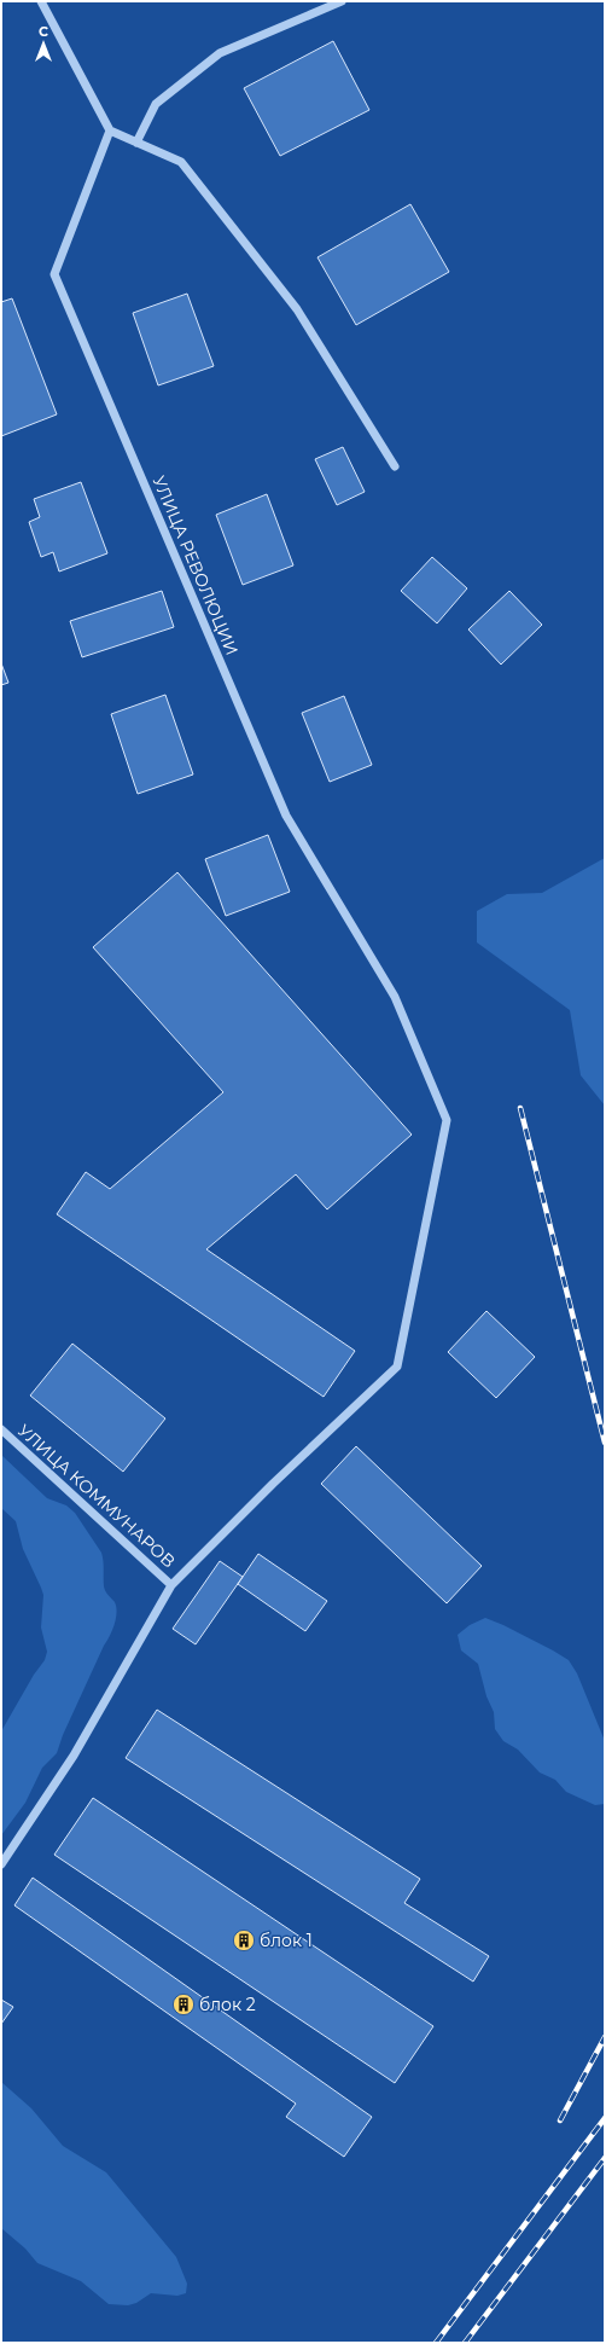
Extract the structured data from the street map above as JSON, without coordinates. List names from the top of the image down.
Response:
{
  "streets": {
    "street": ["УЛИЦА РЕВОЛЮЦИИ", "УЛИЦА КОММУНАРОВ"]
  },
  "crossings": [
    ["УЛИЦА РЕВОЛЮЦИИ", "УЛИЦА КОММУНАРОВ"]
  ],
  "places": {
    "building": ["блок 1", "блок 2"]
  },
  "north": "top"
}
